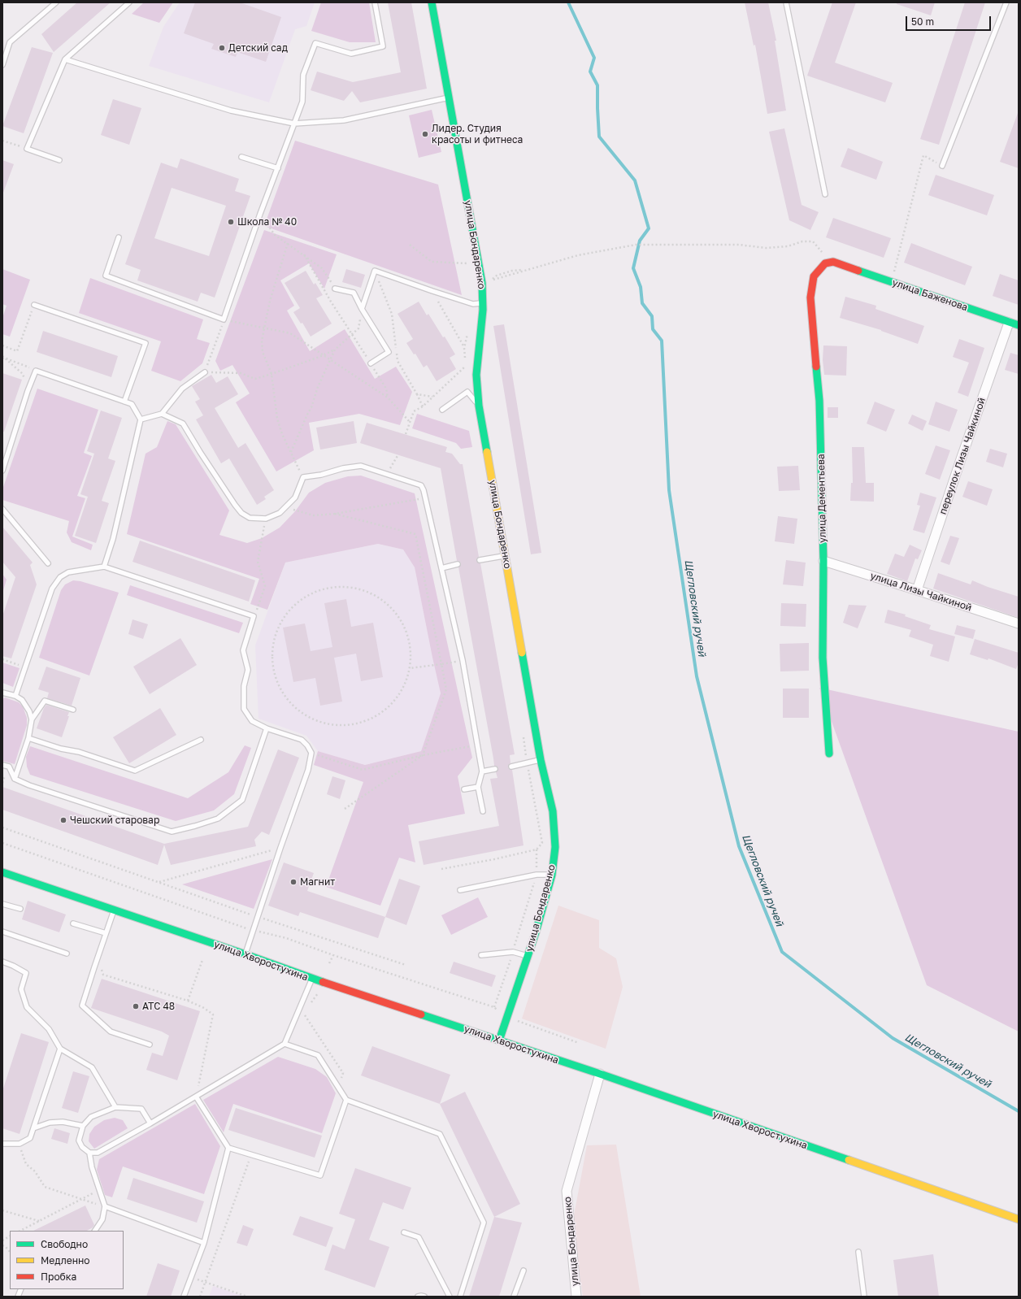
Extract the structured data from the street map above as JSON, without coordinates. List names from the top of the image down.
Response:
{
  "streets": {
    "street": [
      "улица Бондаренко",
      "улица Баженова",
      "переулок Лизы Чайкиной",
      "улица Дементьева",
      "улица Лизы Чайкиной",
      "улица Хворостухина"
    ]
  },
  "crossings": [
    ["улица Бондаренко", "улица Хворостухина"],
    ["улица Баженова", "переулок Лизы Чайкиной"],
    ["улица Баженова", "улица Дементьева"],
    ["переулок Лизы Чайкиной", "улица Лизы Чайкиной"],
    ["улица Дементьева", "улица Лизы Чайкиной"]
  ],
  "water": ["Щегловский ручей"],
  "places": [
    "Детский сад",
    "Лидер. Студия красоты и фитнеса",
    "Школа № 40",
    "Чешский старовар",
    "Магнит",
    "АТС 48"
  ],
  "legend": ["Свободно", "Медленно", "Пробка"],
  "scale_bar": "50 m"
}
